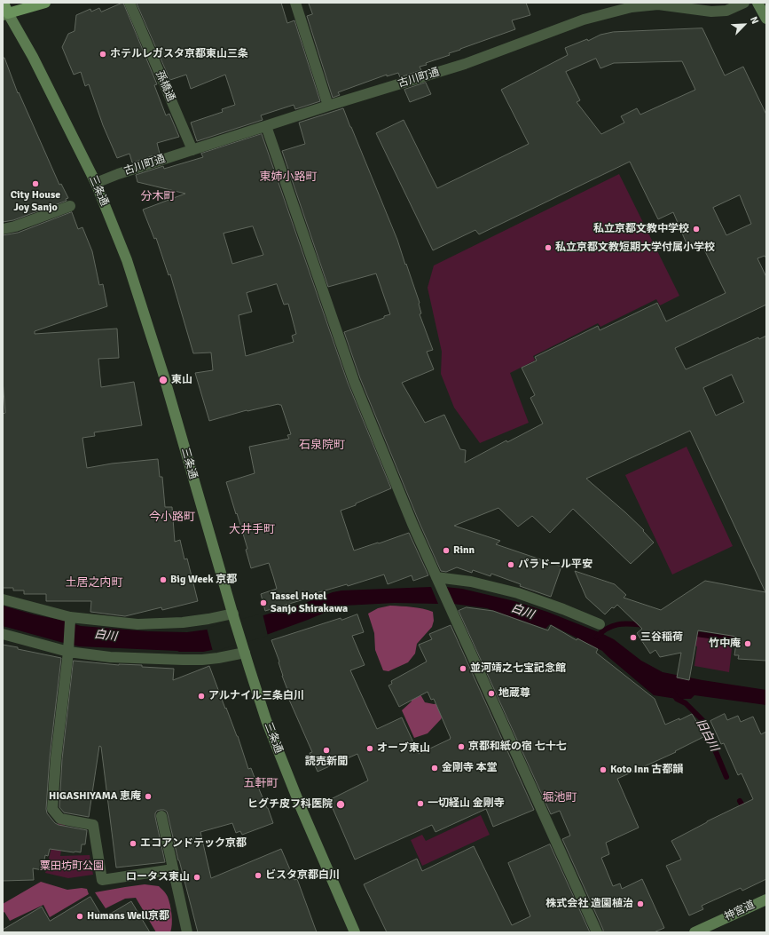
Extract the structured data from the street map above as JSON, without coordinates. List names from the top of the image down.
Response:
{
  "streets": {
    "main road": ["三条通", "神宮道"],
    "street": ["古川町通", "孫橋通"]
  },
  "crossings": [
    ["古川町通", "孫橋通"],
    ["古川町通", "三条通"]
  ],
  "districts": [
    "東姉小路町",
    "分木町",
    "石泉院町",
    "今小路町",
    "大井手町",
    "土居之内町",
    "五軒町",
    "堀池町"
  ],
  "water": ["白川", "旧白川"],
  "parks": ["粟田坊町公園"],
  "places": [
    "ホテルレガスタ京都東山三条",
    "City House Joy Sanjo",
    "私立京都文教中学校",
    "私立京都文教短期大学付属小学校",
    "東山",
    "Rinn",
    "パラドール平安",
    "Big Week 京都",
    "Tassel Hotel Sanjo Shirakawa",
    "三谷稲荷",
    "竹中庵",
    "並河靖之七宝記念館",
    "地蔵尊",
    "アルナイル三条白川",
    "京都和紙の宿 七十七",
    "オーブ東山",
    "読売新聞",
    "金剛寺 本堂",
    "Koto Inn 古都韻",
    "HIGASHIYAMA 恵庵",
    "一切経山 金剛寺",
    "ヒグチ皮フ科医院",
    "エコアンドテック京都",
    "ビスタ京都白川",
    "ロータス東山",
    "株式会社 造園植治",
    "Humans Well京都"
  ],
  "north": "top right"
}
